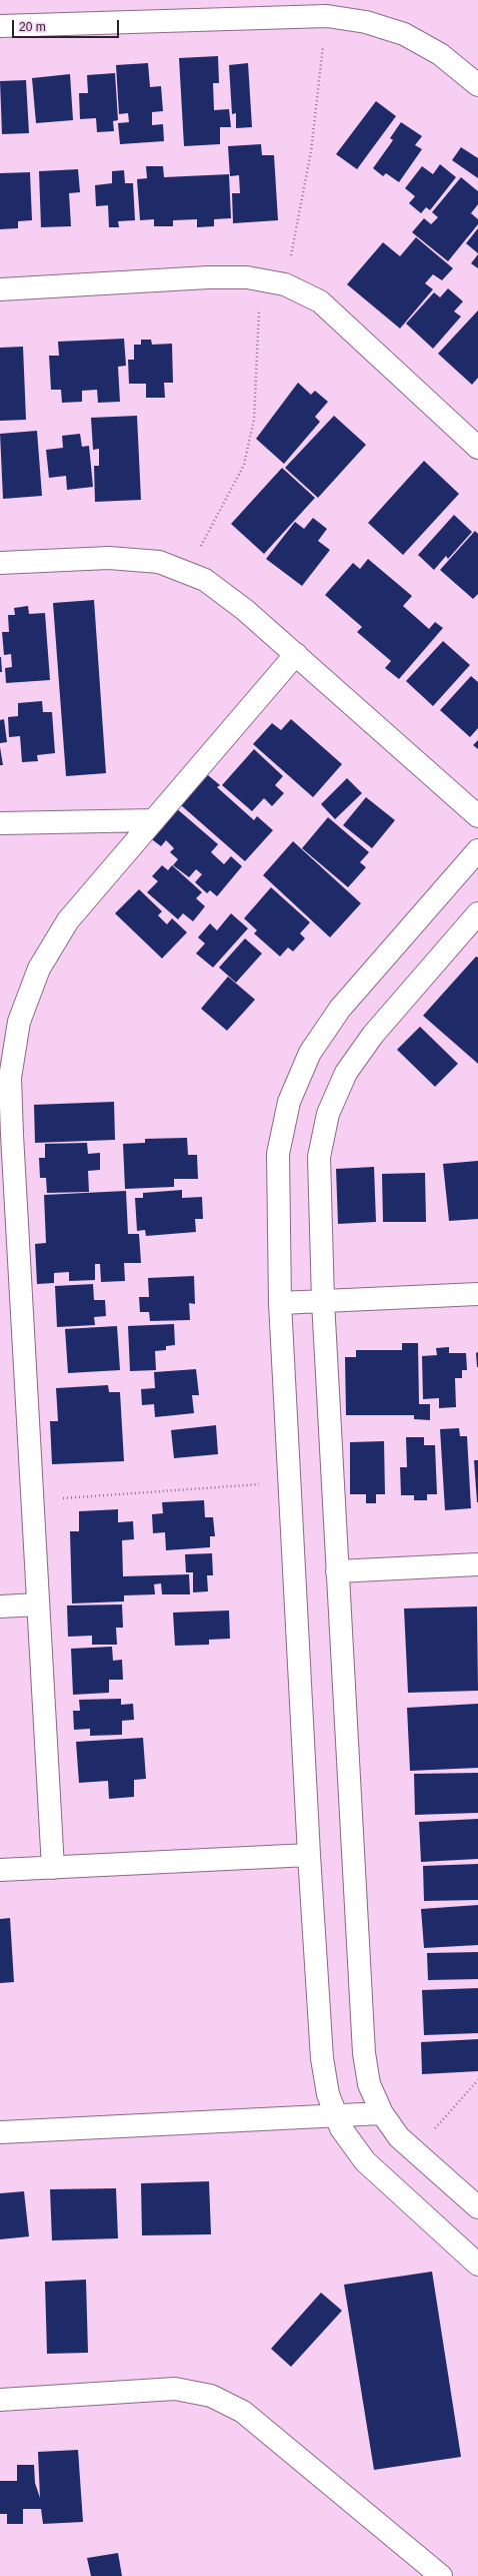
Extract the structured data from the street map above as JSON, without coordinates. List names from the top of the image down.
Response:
{
  "scale_bar": "20 m"
}
